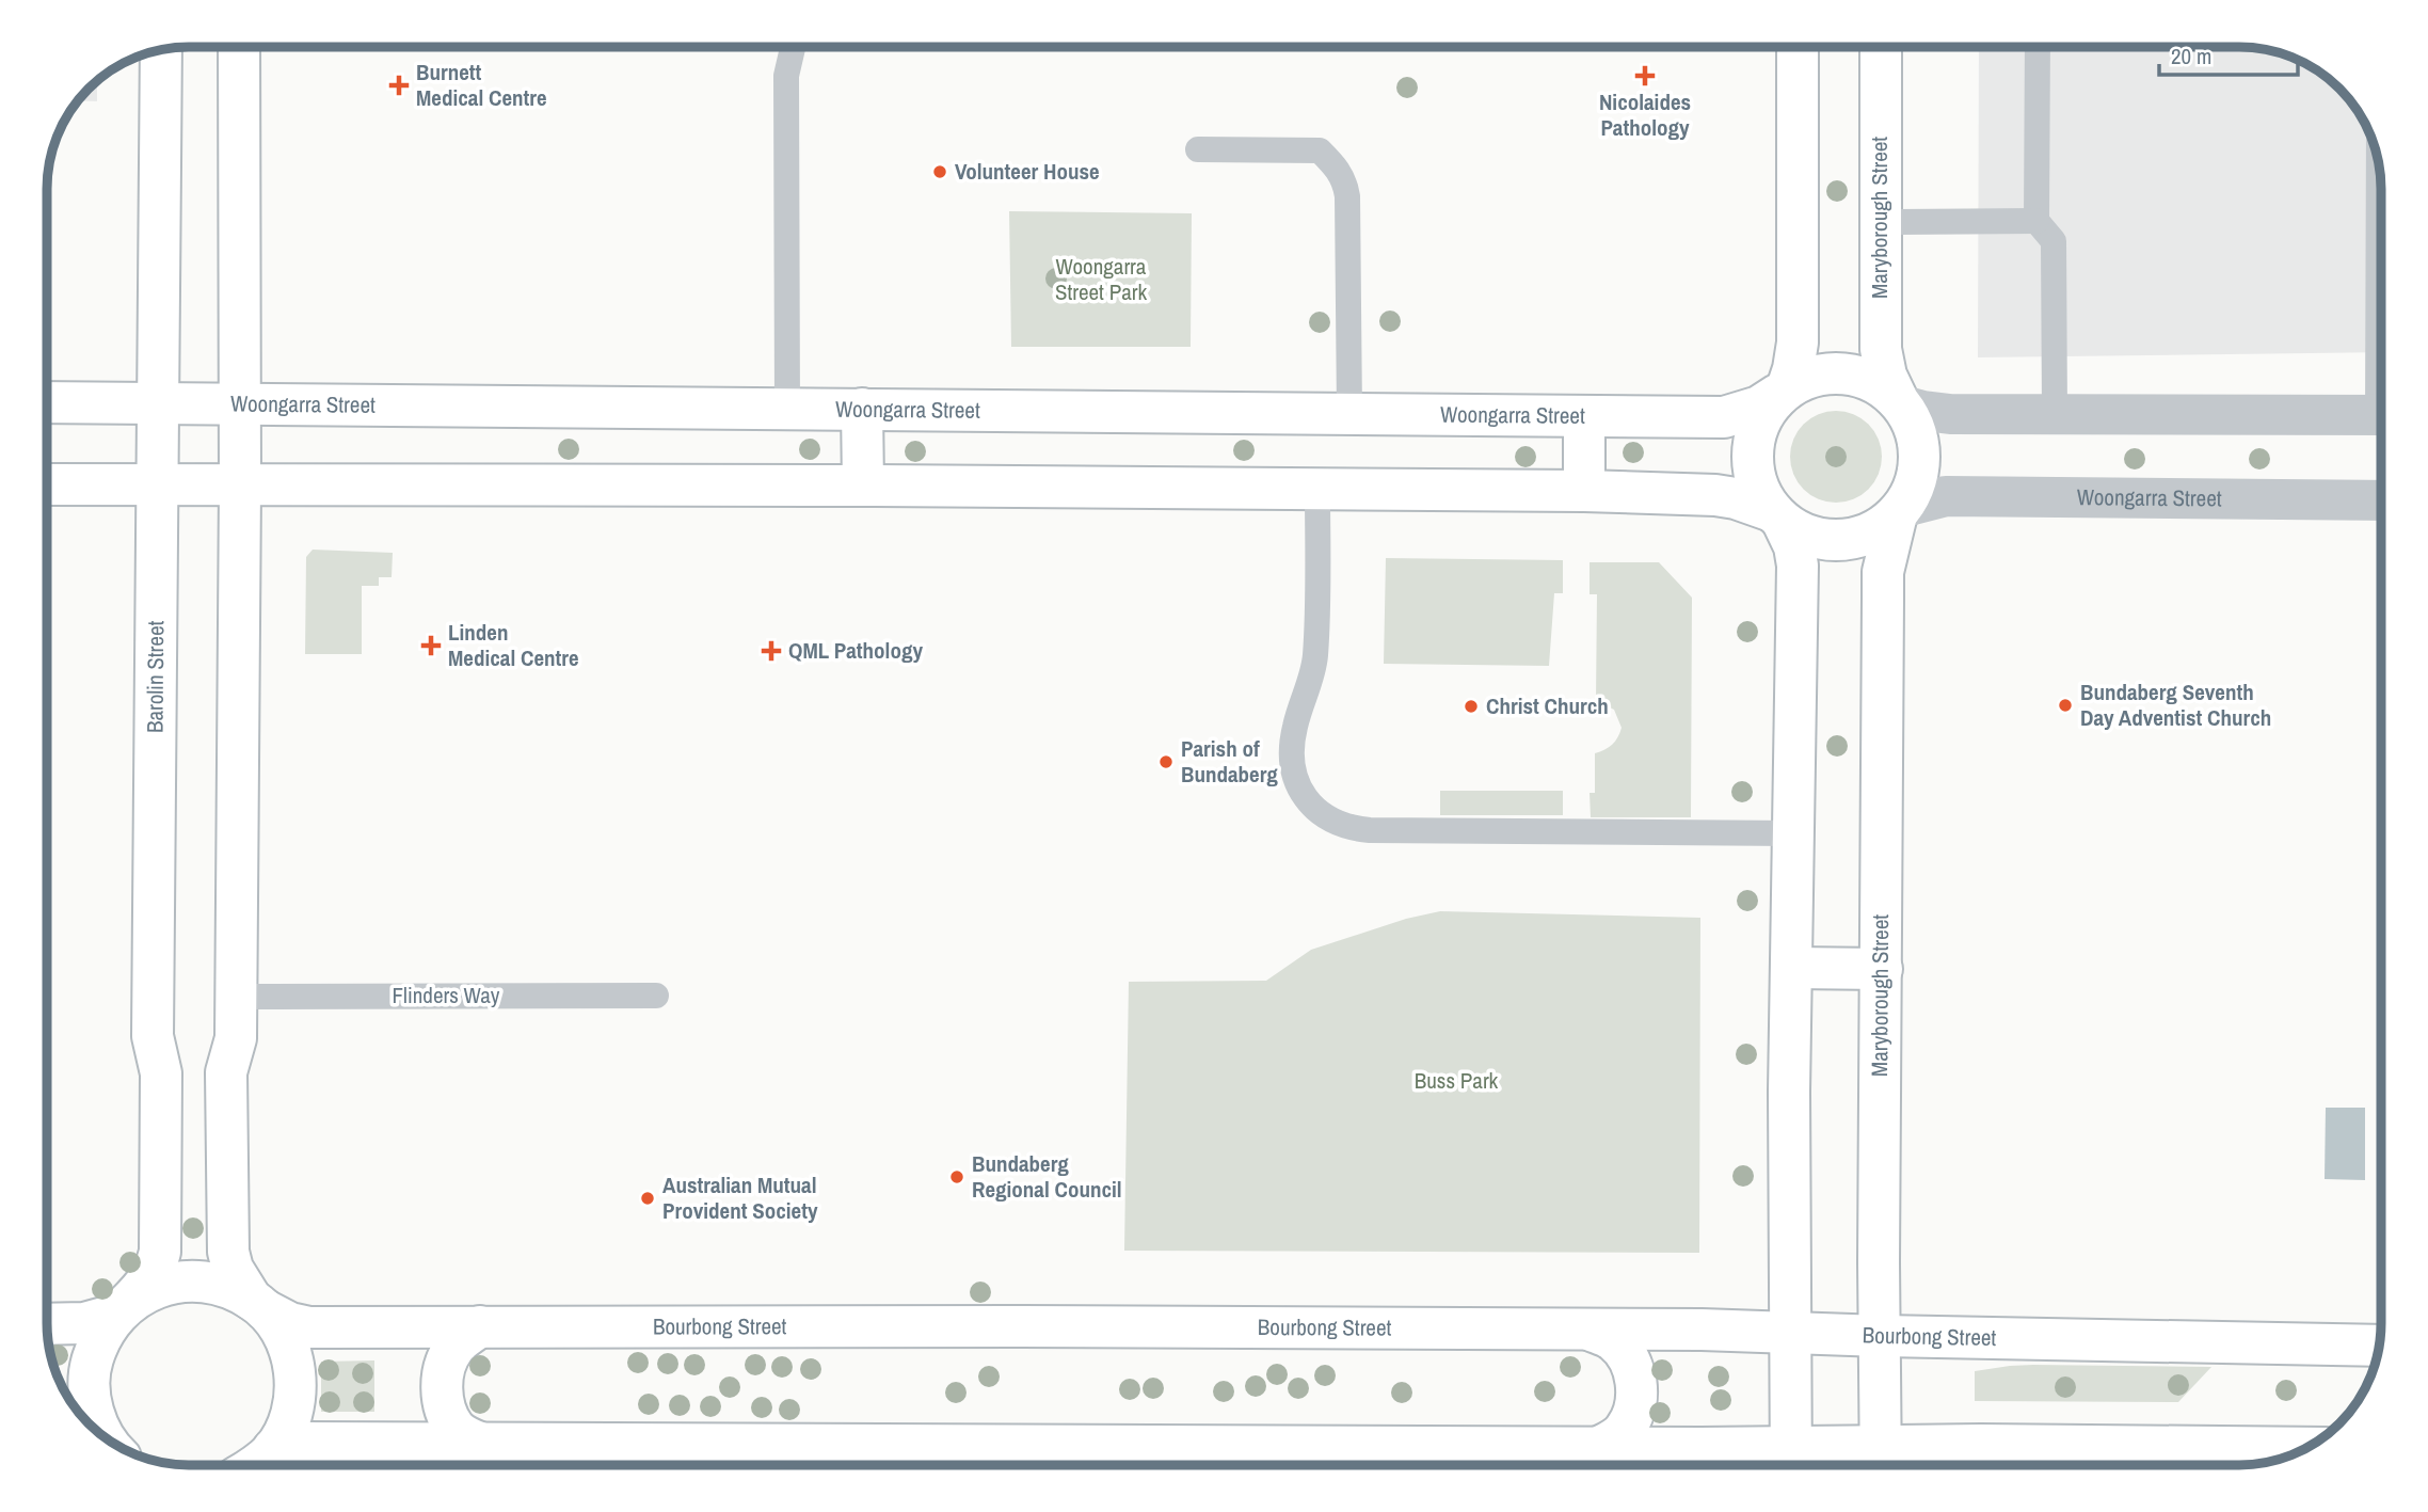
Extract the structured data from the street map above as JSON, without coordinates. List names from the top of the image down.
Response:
{
  "streets": {
    "main road": [
      "Maryborough Street",
      "Woongarra Street",
      "Barolin Street",
      "Bourbong Street"
    ],
    "lane": ["Flinders Way"]
  },
  "crossings": [
    ["Maryborough Street", "Woongarra Street"],
    ["Maryborough Street", "Bourbong Street"],
    ["Woongarra Street", "Barolin Street"],
    ["Barolin Street", "Bourbong Street"]
  ],
  "parks": ["Woongarra Street Park", "Buss Park"],
  "places": {
    "health": [
      "Nicolaides Pathology",
      "Burnett Medical Centre",
      "Linden Medical Centre",
      "QML Pathology"
    ],
    "other": [
      "Volunteer House",
      "Bundaberg Seventh Day Adventist Church",
      "Christ Church",
      "Parish of Bundaberg",
      "Bundaberg Regional Council",
      "Australian Mutual Provident Society"
    ]
  },
  "scale_bar": "20 m"
}
